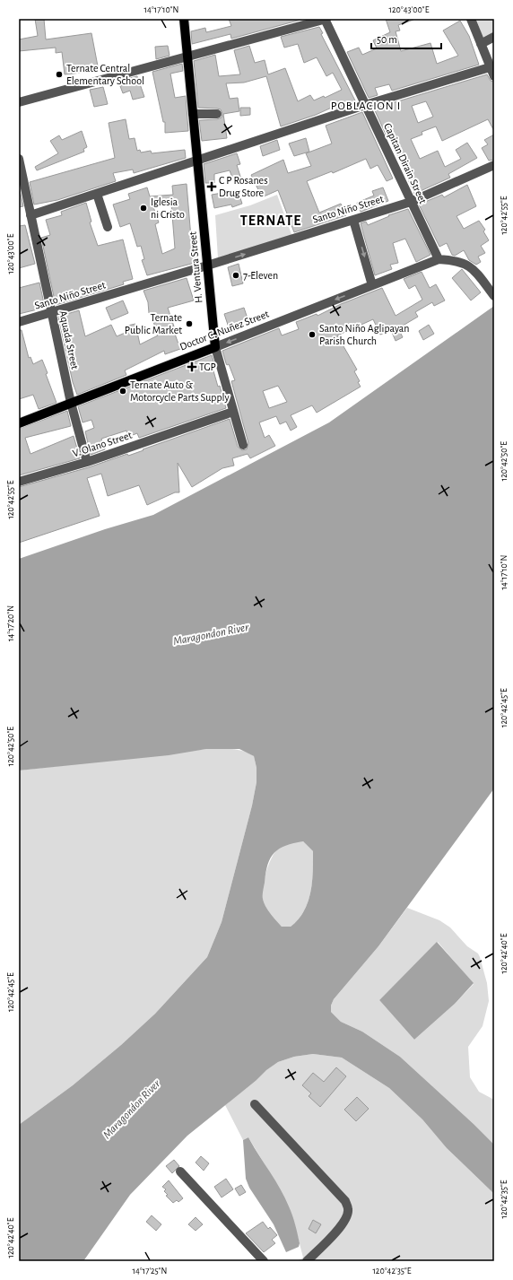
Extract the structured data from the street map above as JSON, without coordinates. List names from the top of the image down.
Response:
{
  "streets": {
    "main road": ["H. Ventura Street", "Doctor C. Nuñez Street"],
    "street": [
      "Capitan Dirain Street",
      "Santo Niño Street",
      "Aquada Street",
      "V. Olano Street"
    ]
  },
  "crossings": [
    ["Capitan Dirain Street", "Santo Niño Street"],
    ["Capitan Dirain Street", "Doctor C. Nuñez Street"],
    ["Santo Niño Street", "H. Ventura Street"],
    ["Santo Niño Street", "Aquada Street"],
    ["H. Ventura Street", "Doctor C. Nuñez Street"],
    ["H. Ventura Street", "V. Olano Street"],
    ["Doctor C. Nuñez Street", "Aquada Street"],
    ["Aquada Street", "V. Olano Street"]
  ],
  "one_way": ["Doctor C. Nuñez Street"],
  "districts": ["POBLACION I", "TERNATE"],
  "water": ["Maragondon River"],
  "places": {
    "other": [
      "Ternate Central Elementary School",
      "Iglesia ni Cristo",
      "7-Eleven",
      "Ternate Public Market",
      "Santo Niño Aglipayan Parish Church",
      "Ternate Auto & Motorcycle Parts Supply"
    ],
    "health": ["C P Rosanes Drug Store", "TGP"]
  },
  "scale_bar": "50 m",
  "coordinates": [
    "14°17'10\"N",
    "120°43'00\"E",
    "120°42'55\"E",
    "120°42'50\"E",
    "14°17'20\"N",
    "120°42'45\"E",
    "120°42'40\"E",
    "120°42'35\"E",
    "14°17'25\"N"
  ]
}
